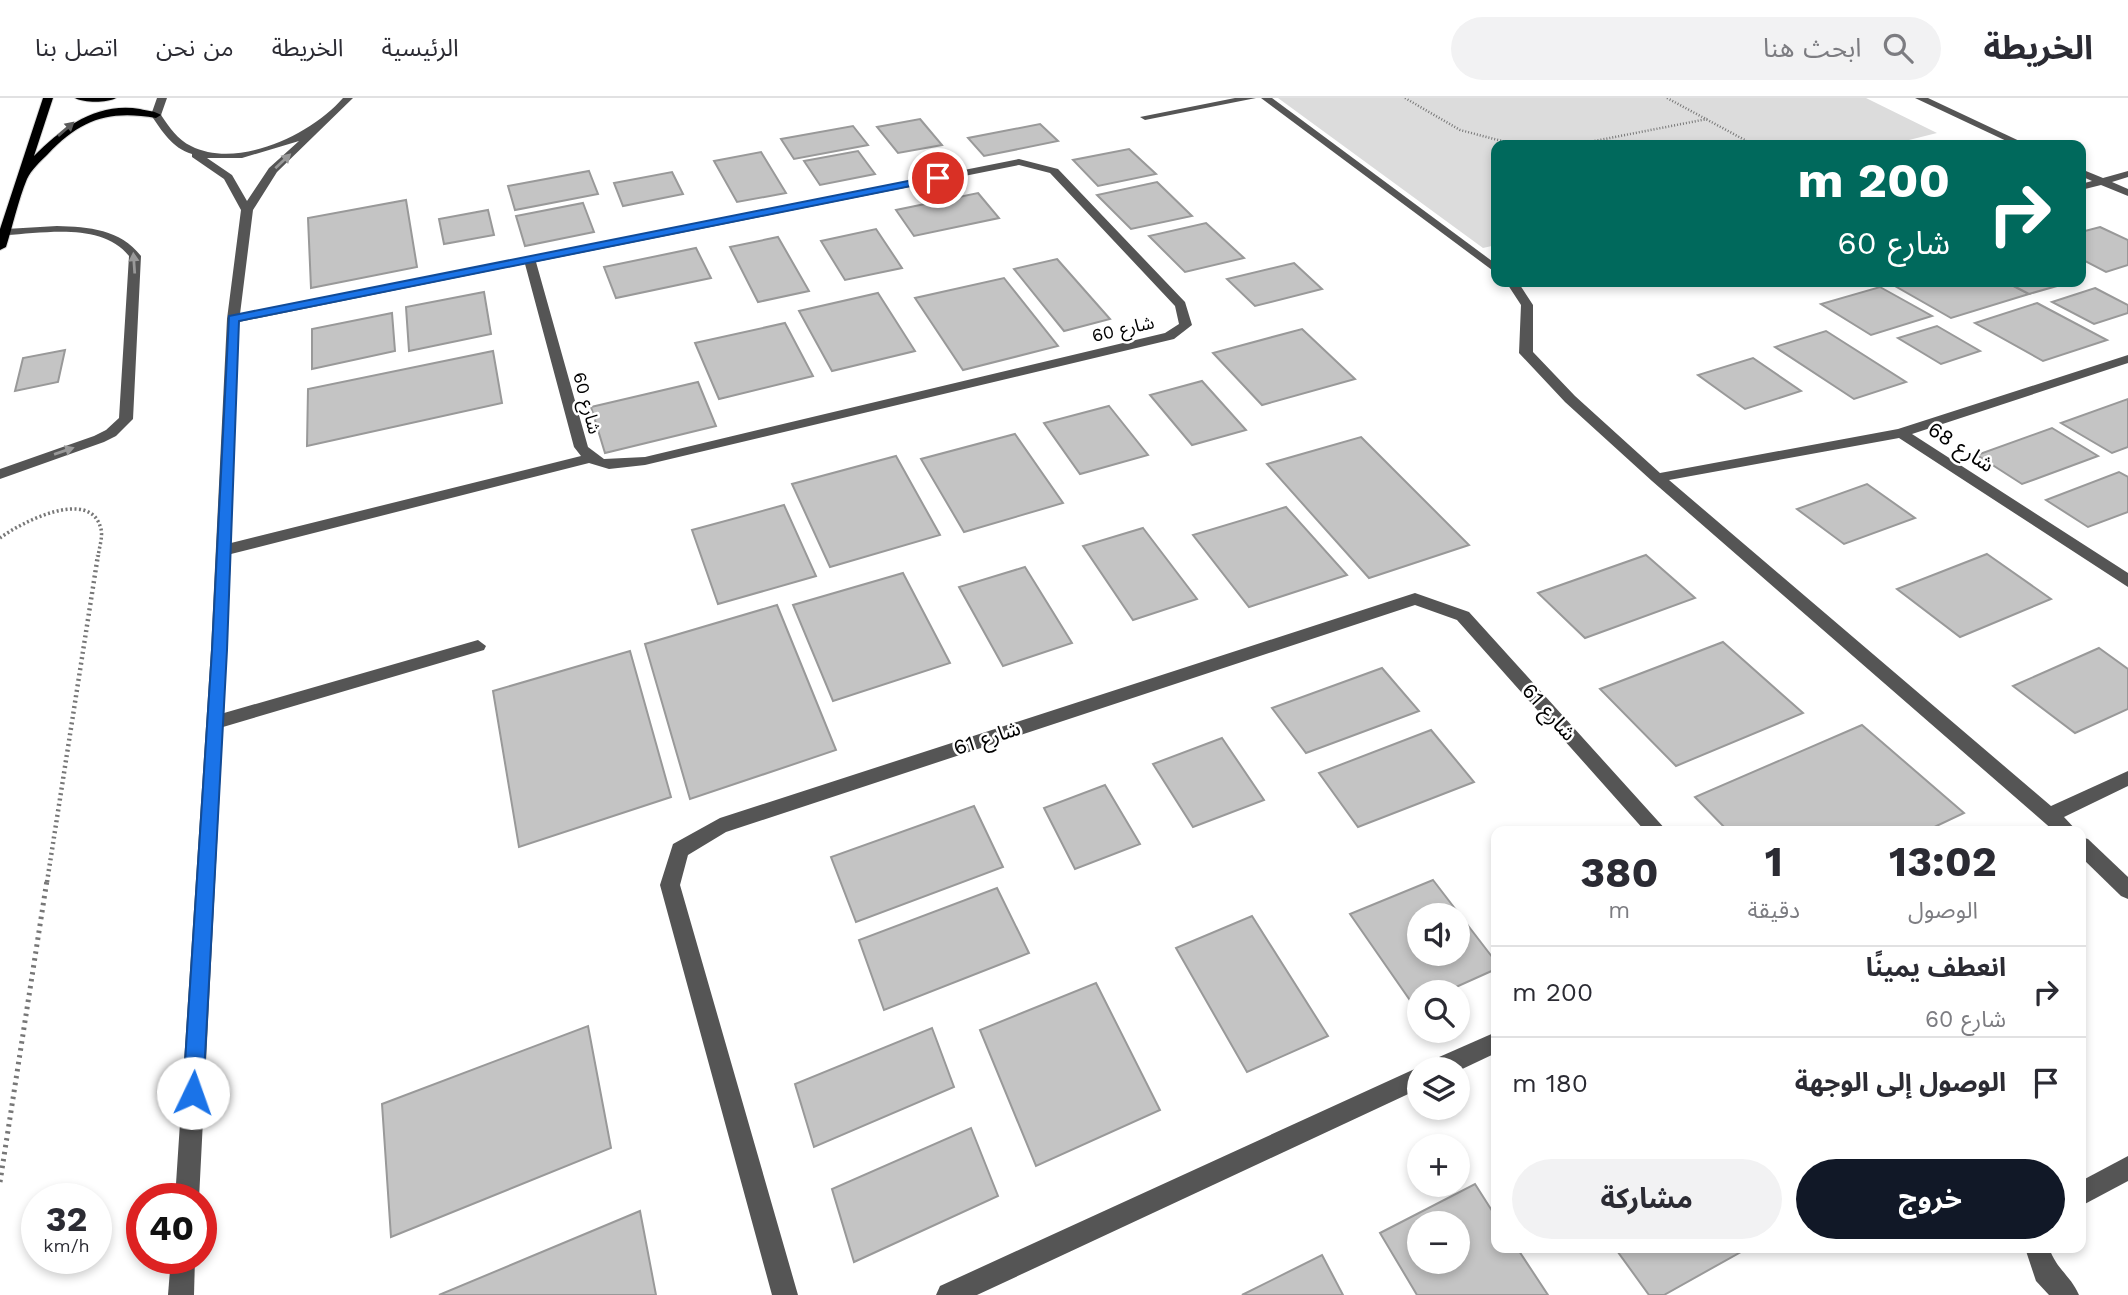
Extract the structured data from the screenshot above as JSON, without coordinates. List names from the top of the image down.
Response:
{
  "streets": {
    "street": ["شارع 60", "شارع 68", "شارع 61"]
  },
  "page": {
    "header": "الخريطة",
    "search": "ابحث هنا",
    "nav": [
      "الرئيسية",
      "الخريطة",
      "من نحن",
      "اتصل بنا"
    ],
    "turn": ["200 m", "شارع 60"],
    "eta": [
      "13:02",
      "الوصول",
      "1",
      "دقيقة",
      "380",
      "m"
    ],
    "map_buttons": ["+", "−"],
    "list": [
      {
        "name": "انعطف يمينًا",
        "note": "شارع 60",
        "value": "200 m"
      },
      {
        "name": "الوصول إلى الوجهة",
        "value": "180 m"
      }
    ],
    "buttons": ["خروج", "مشاركة"],
    "speed": "32 km/h",
    "limit": "40"
  }
}
